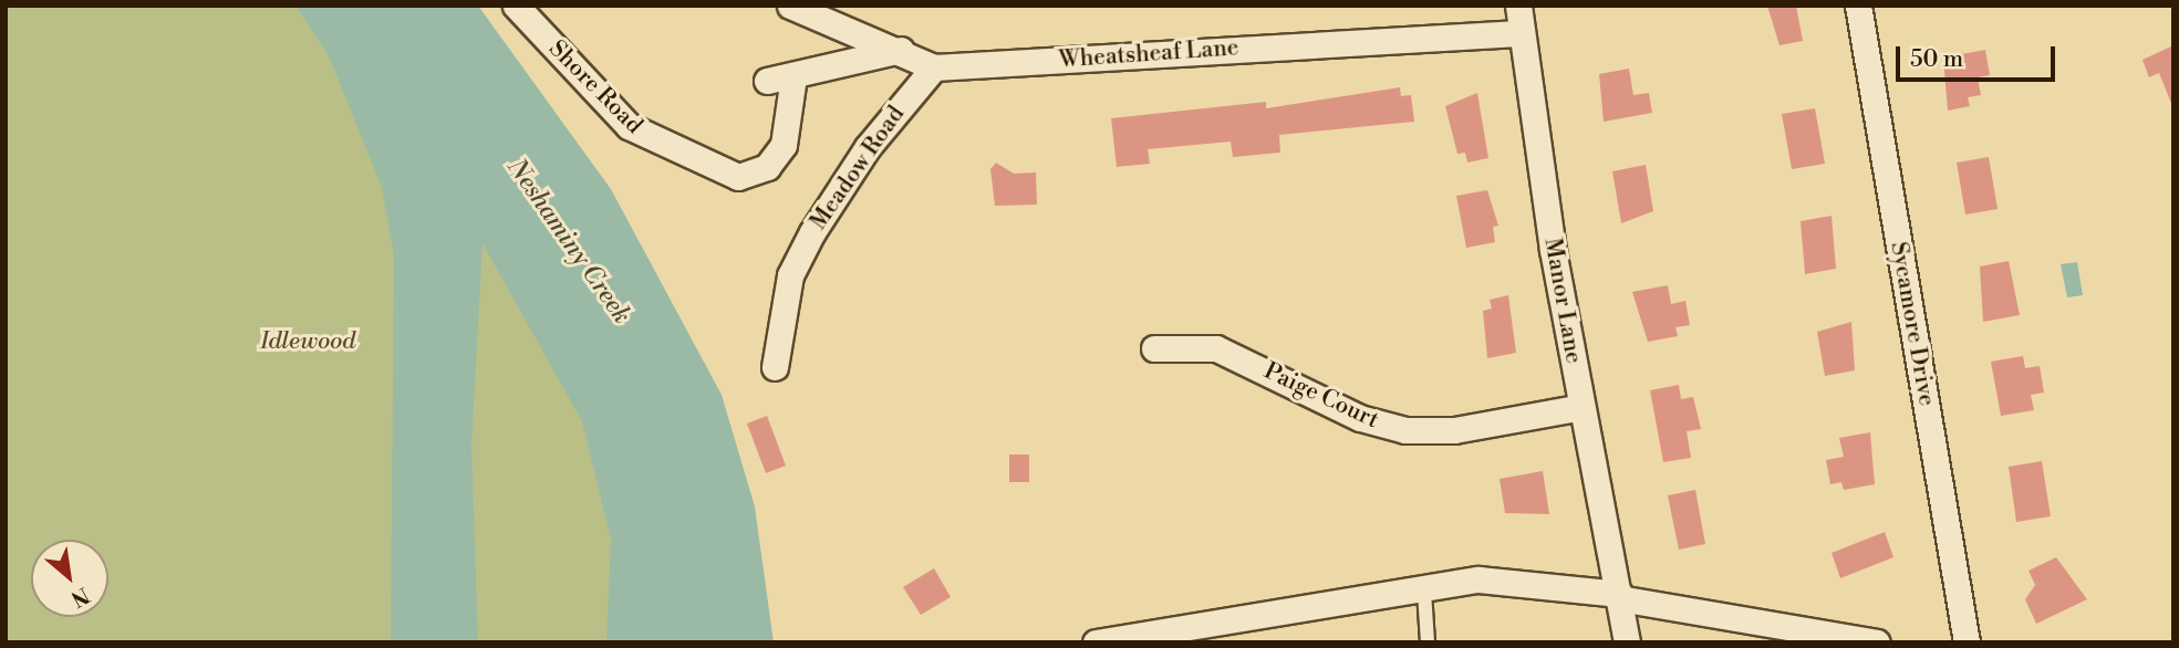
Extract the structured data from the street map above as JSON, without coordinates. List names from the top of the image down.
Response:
{
  "streets": {
    "street": [
      "Wheatsheaf Lane",
      "Shore Road",
      "Meadow Road",
      "Manor Lane",
      "Sycamore Drive",
      "Paige Court"
    ]
  },
  "crossings": [
    ["Wheatsheaf Lane", "Meadow Road"],
    ["Wheatsheaf Lane", "Manor Lane"],
    ["Manor Lane", "Paige Court"]
  ],
  "water": ["Neshaminy Creek"],
  "parks": ["Idlewood"],
  "scale_bar": "50 m",
  "north": "bottom right"
}
